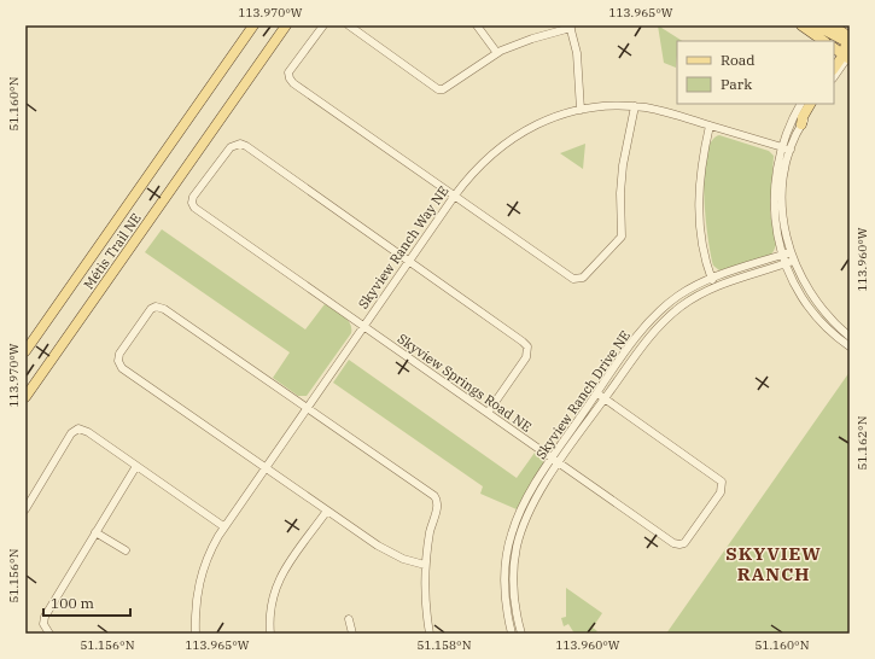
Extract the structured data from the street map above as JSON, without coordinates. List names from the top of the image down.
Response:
{
  "streets": {
    "main road": ["Métis Trail NE"],
    "street": ["Skyview Ranch Way NE", "Skyview Springs Road NE", "Skyview Ranch Drive NE"]
  },
  "crossings": [
    ["Skyview Ranch Way NE", "Skyview Springs Road NE"],
    ["Skyview Springs Road NE", "Skyview Ranch Drive NE"]
  ],
  "districts": ["SKYVIEW RANCH"],
  "legend": ["Road", "Park"],
  "scale_bar": "100 m",
  "coordinates": [
    "113.970°W",
    "113.965°W",
    "51.160°N",
    "113.960°W",
    "51.162°N",
    "51.156°N",
    "51.158°N"
  ]
}
